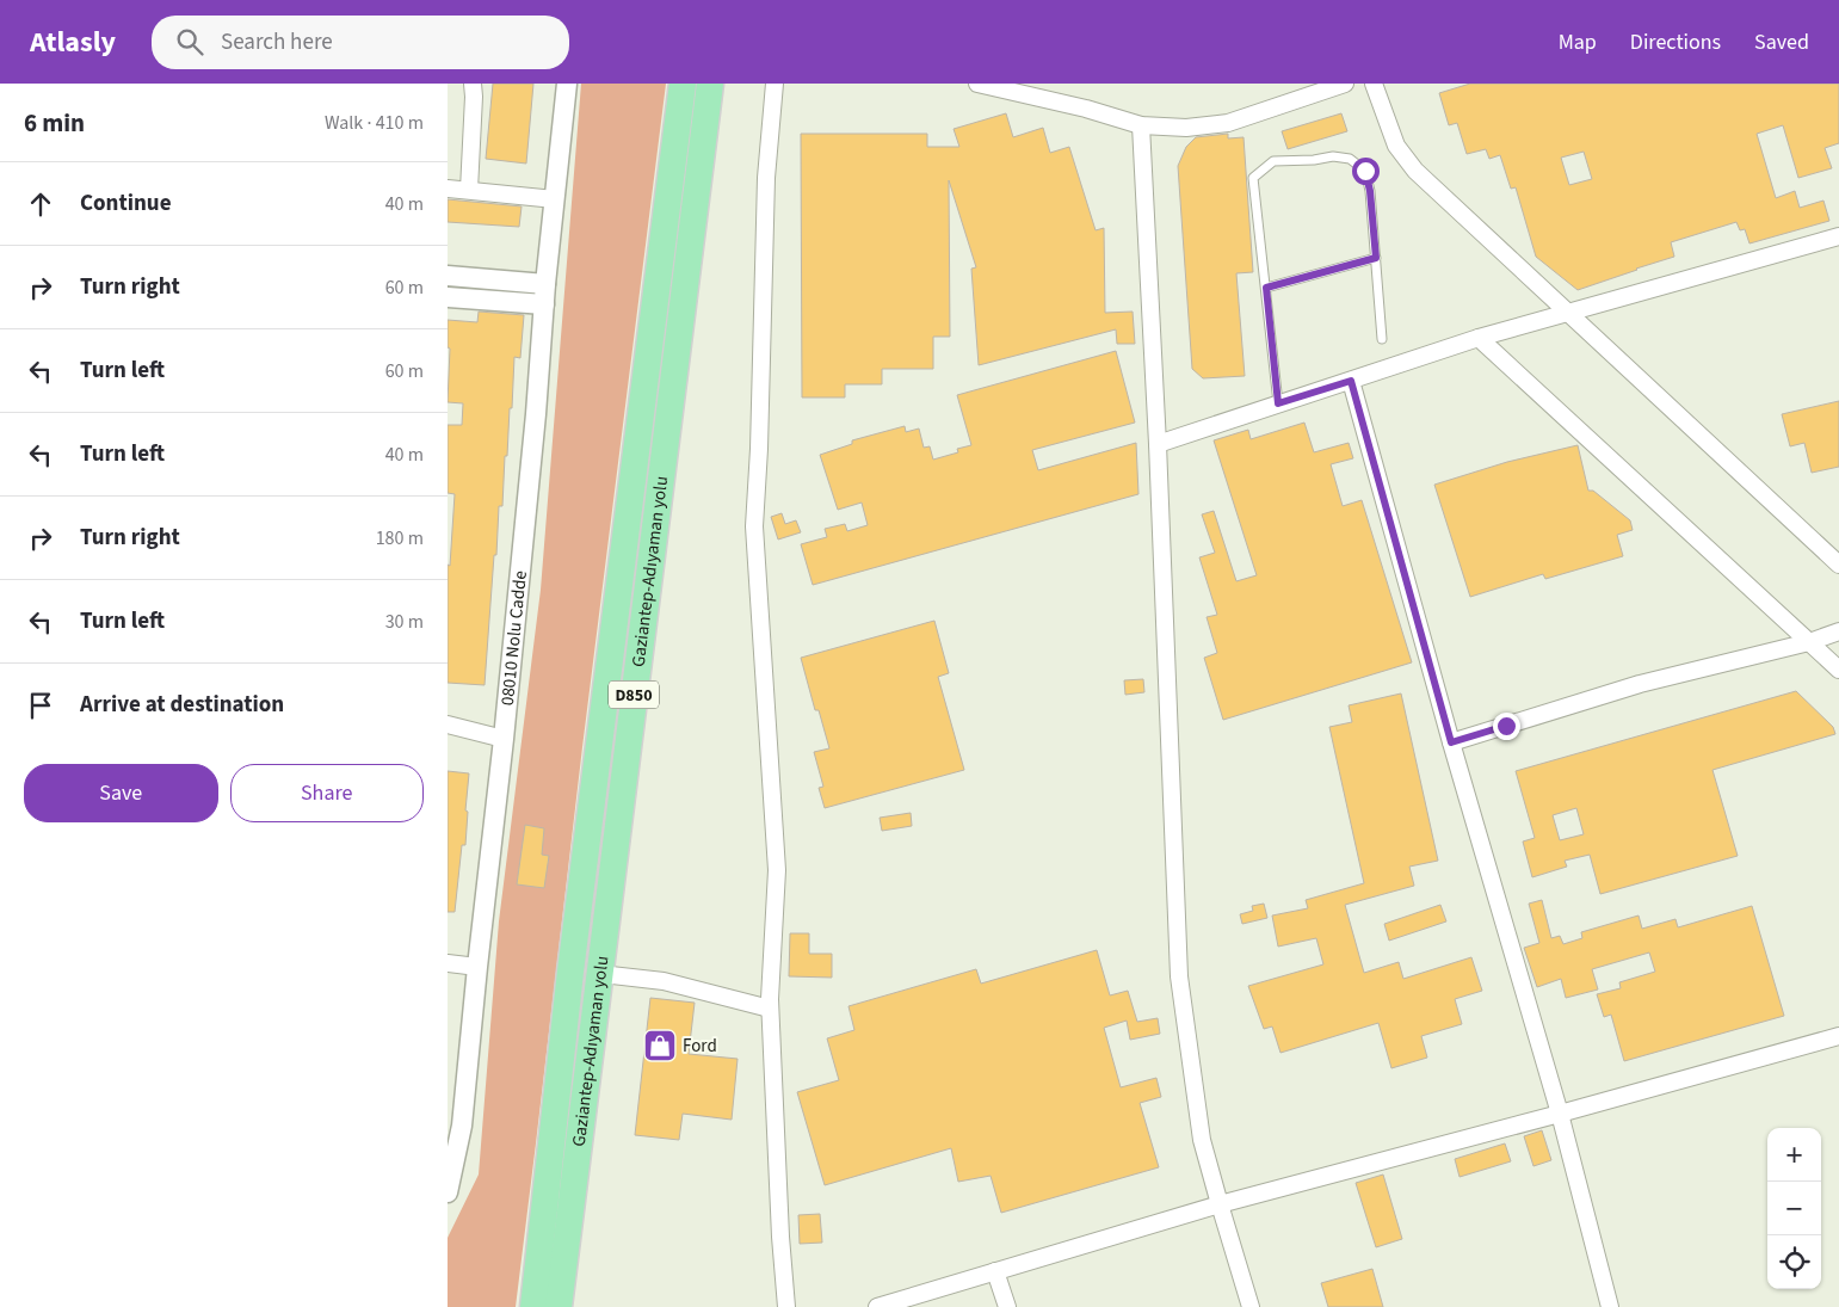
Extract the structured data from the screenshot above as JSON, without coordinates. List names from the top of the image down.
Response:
{
  "streets": {
    "highway": ["Gaziantep-Adıyaman yolu", "D850"],
    "street": ["08010 Nolu Cadde"]
  },
  "places": {
    "shop": ["Ford"]
  },
  "page": {
    "header": "Atlasly",
    "search": "Search here",
    "nav": ["Map", "Directions", "Saved"],
    "heading": ["6 min", "Walk · 410 m"],
    "list": [
      ["Continue", "40 m"],
      ["Turn right", "60 m"],
      ["Turn left", "60 m"],
      ["Turn left", "40 m"],
      ["Turn right", "180 m"],
      ["Turn left", "30 m"],
      "Arrive at destination"
    ],
    "buttons": ["Save", "Share"],
    "map_buttons": ["+", "−"]
  }
}
